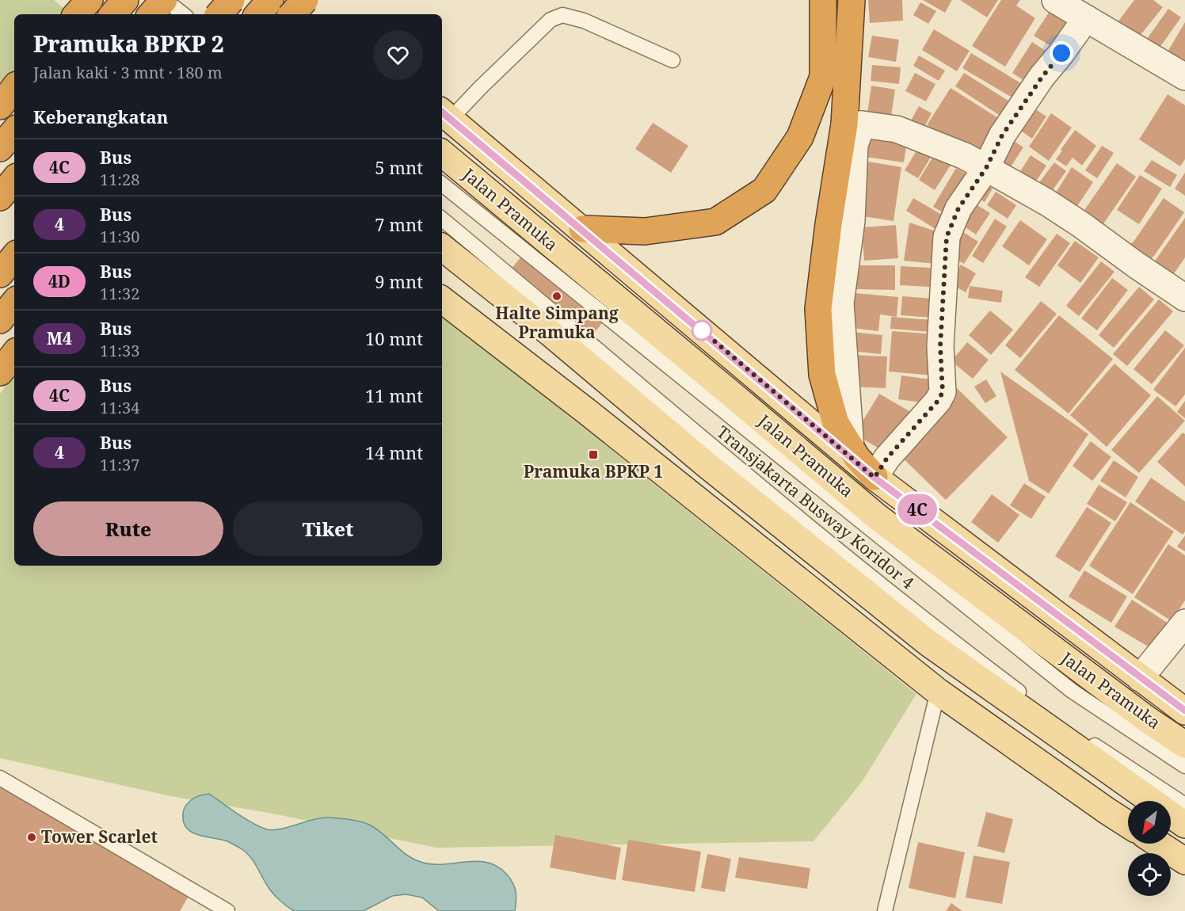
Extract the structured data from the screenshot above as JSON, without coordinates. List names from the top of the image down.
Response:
{
  "streets": {
    "main road": ["Jalan Pramuka"],
    "lane": ["Transjakarta Busway Koridor 4"]
  },
  "places": {
    "other": ["Halte Simpang Pramuka", "Tower Scarlet"],
    "transit": ["Pramuka BPKP 1"]
  },
  "lines": ["bus line 4C"],
  "north": "bottom left",
  "page": {
    "on_map": "4C",
    "heading": [
      ["Pramuka BPKP 2", "Jalan kaki · 3 mnt · 180 m"],
      "Keberangkatan"
    ],
    "list": [
      {
        "mark": "4C",
        "name": "Bus",
        "note": "11:28",
        "value": "5 mnt"
      },
      {
        "mark": "4",
        "name": "Bus",
        "note": "11:30",
        "value": "7 mnt"
      },
      {
        "mark": "4D",
        "name": "Bus",
        "note": "11:32",
        "value": "9 mnt"
      },
      {
        "mark": "M4",
        "name": "Bus",
        "note": "11:33",
        "value": "10 mnt"
      },
      {
        "mark": "4C",
        "name": "Bus",
        "note": "11:34",
        "value": "11 mnt"
      },
      {
        "mark": "4",
        "name": "Bus",
        "note": "11:37",
        "value": "14 mnt"
      }
    ],
    "buttons": ["Rute", "Tiket"]
  }
}
